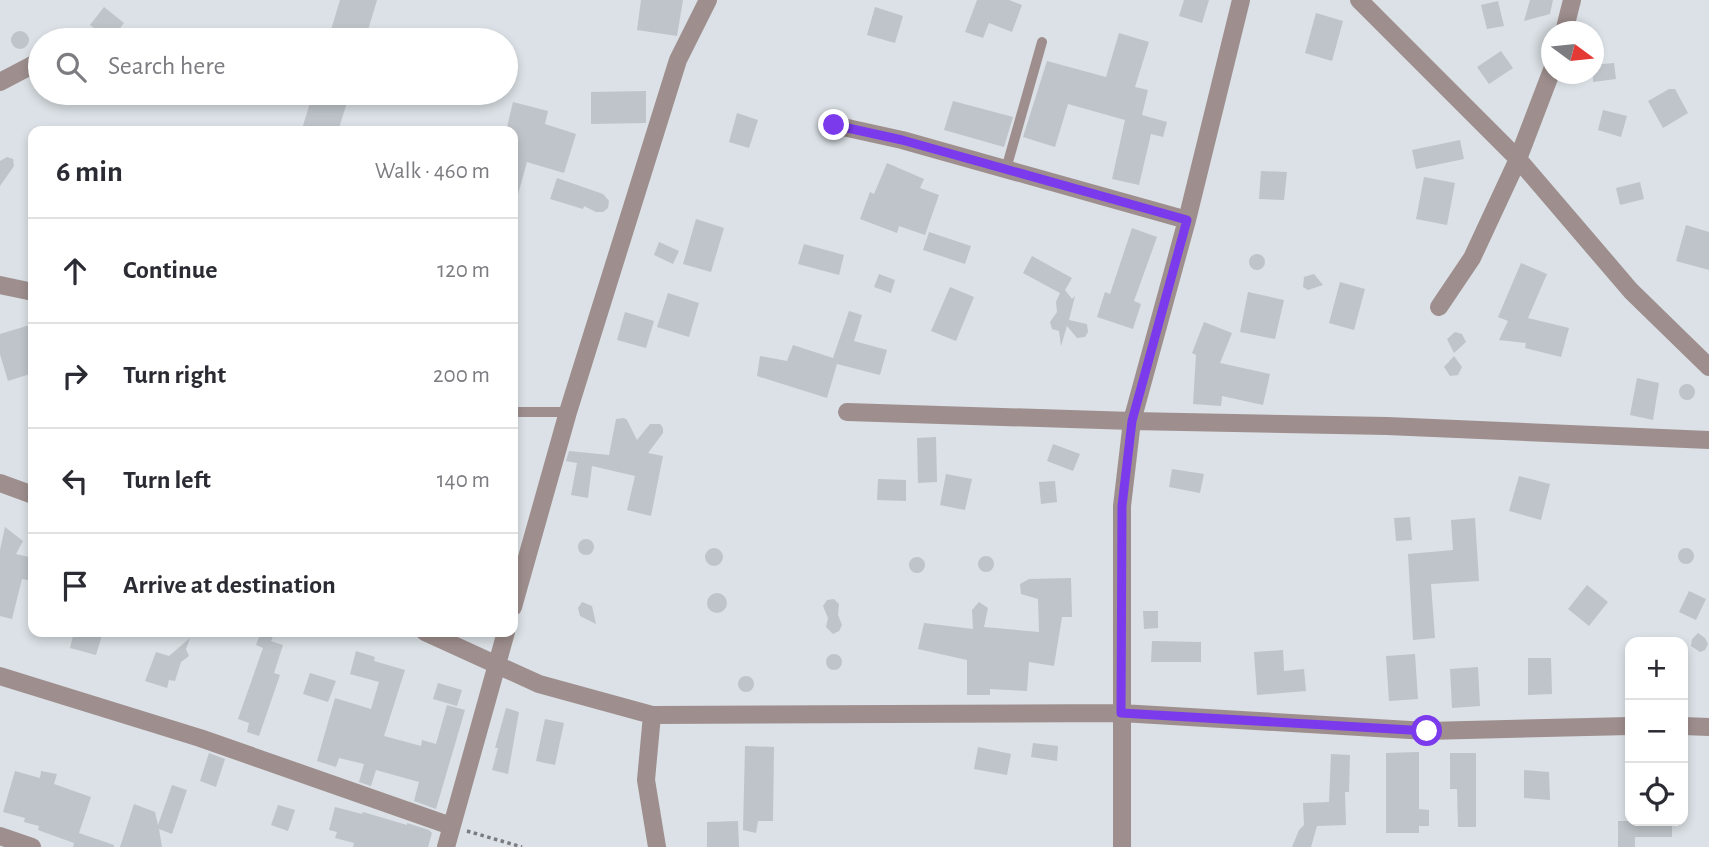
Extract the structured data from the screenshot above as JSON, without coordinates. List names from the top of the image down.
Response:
{
  "north": "right",
  "page": {
    "search": "Search here",
    "heading": ["6 min", "Walk · 460 m"],
    "list": [
      ["Continue", "120 m"],
      ["Turn right", "200 m"],
      ["Turn left", "140 m"],
      "Arrive at destination"
    ],
    "map_buttons": ["+", "−"]
  }
}
